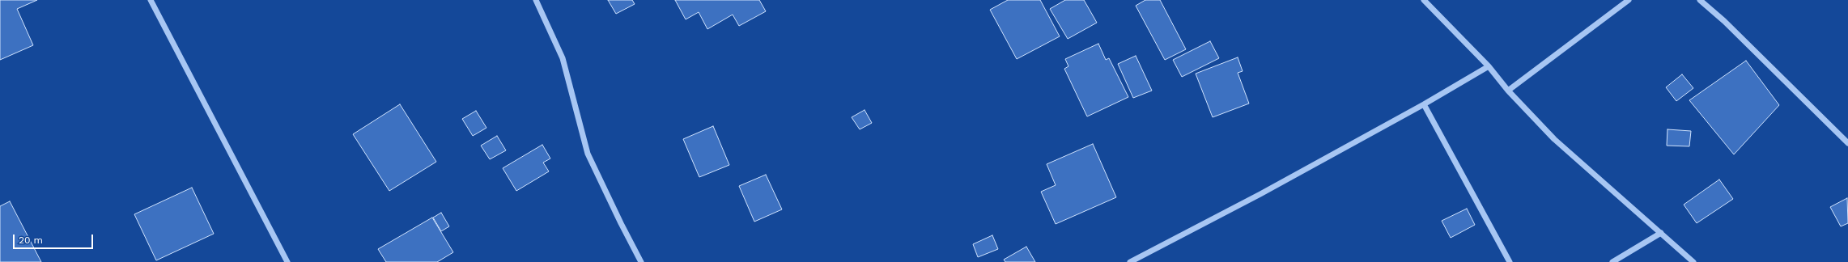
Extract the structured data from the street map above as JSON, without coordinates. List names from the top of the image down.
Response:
{
  "scale_bar": "20 m"
}
